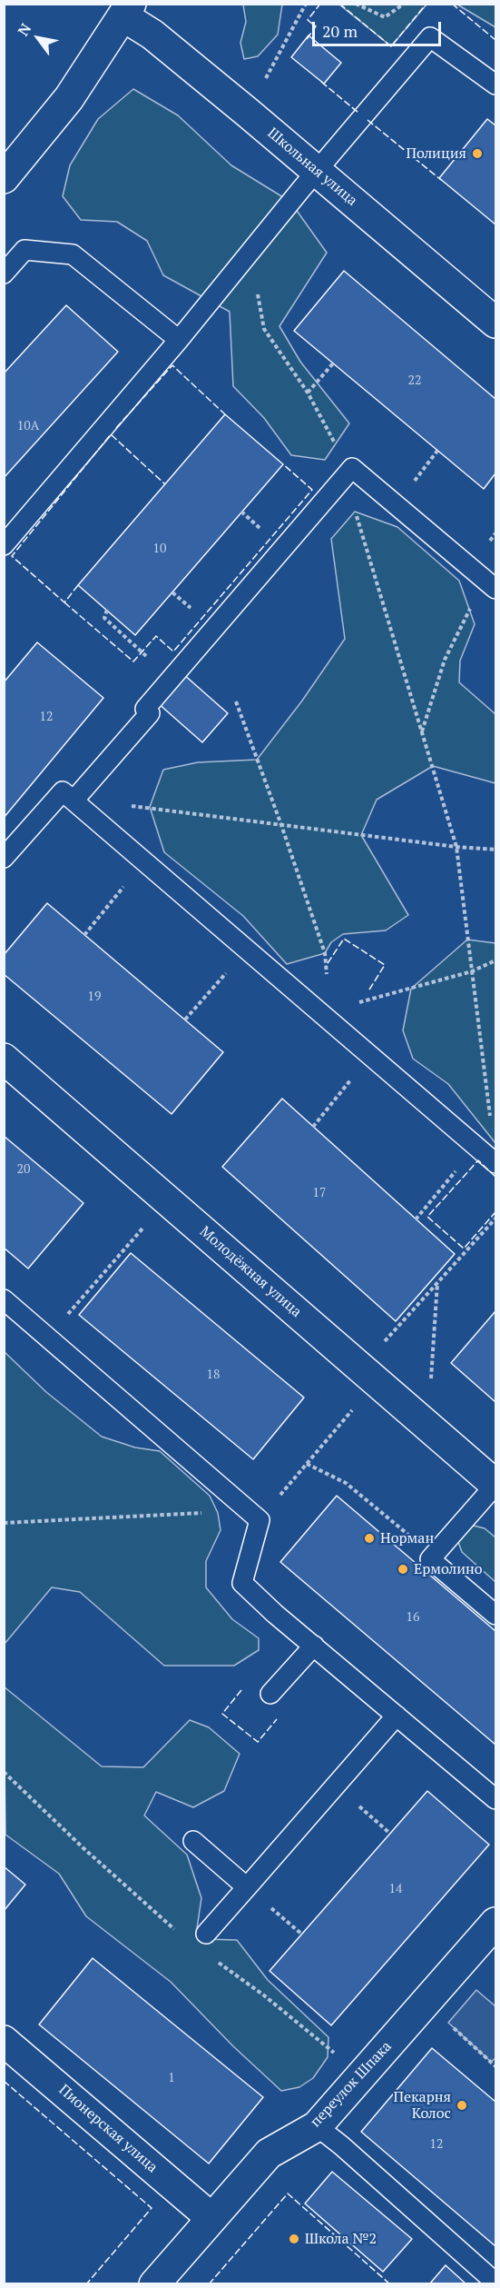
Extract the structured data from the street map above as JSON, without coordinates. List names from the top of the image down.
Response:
{
  "streets": {
    "street": [
      "Школьная улица",
      "Молодёжная улица",
      "переулок Шпака",
      "Пионерская улица"
    ]
  },
  "crossings": [
    ["переулок Шпака", "Пионерская улица"]
  ],
  "places": [
    "Полиция",
    "Норман",
    "Ермолино",
    "Пекарня Колос",
    "Школа №2"
  ],
  "house_numbers": [
    "22",
    "10А",
    "10",
    "12",
    "19",
    "20",
    "17",
    "18",
    "16",
    "14",
    "1",
    "12"
  ],
  "scale_bar": "20 m",
  "north": "top left"
}
